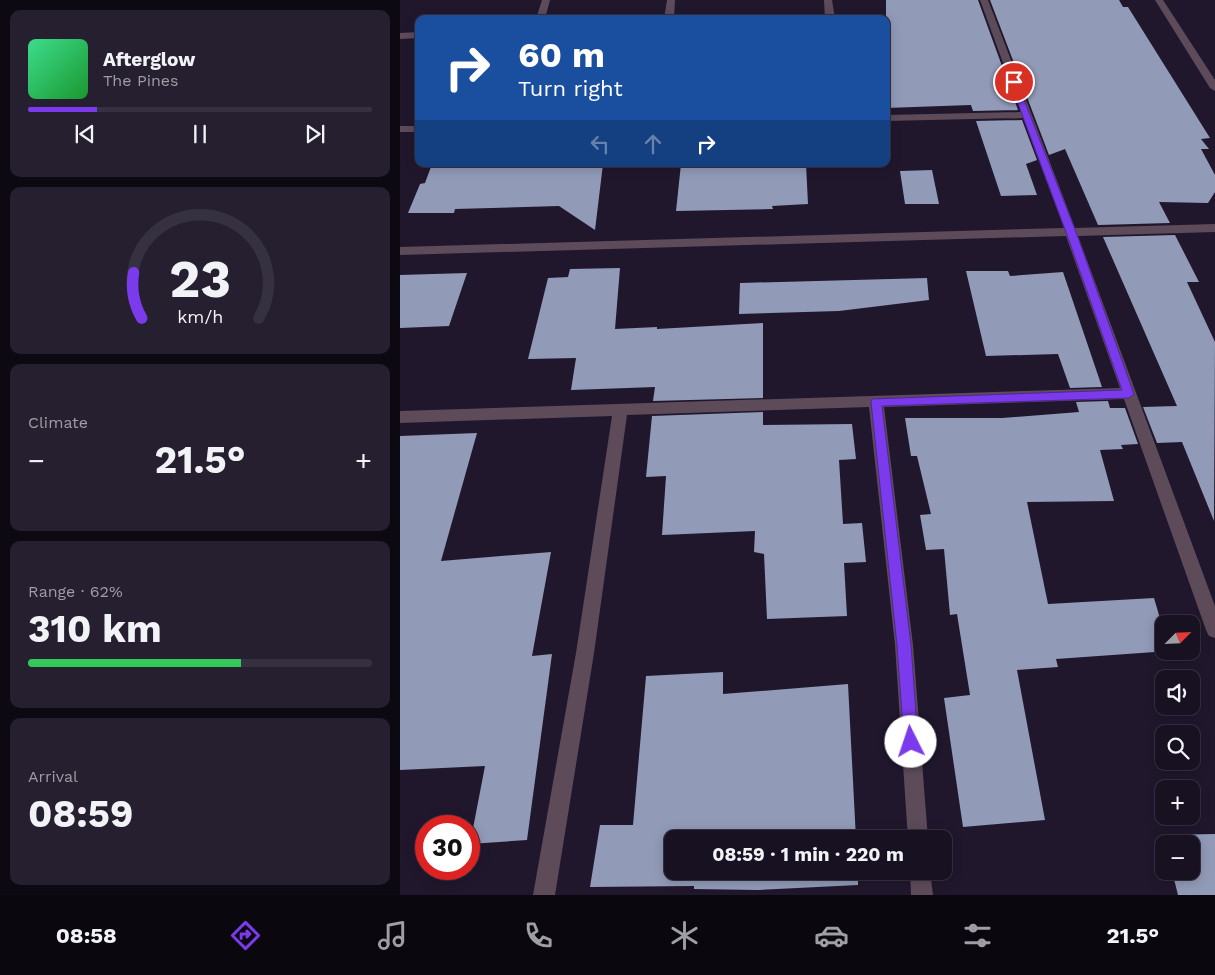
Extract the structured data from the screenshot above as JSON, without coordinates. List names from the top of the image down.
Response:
{
  "north": "top right",
  "page": {
    "turn": ["60 m", "Turn right"],
    "song": ["Afterglow", "The Pines"],
    "tile": [
      "Climate",
      ["Range · 62%", "310 km"],
      ["Arrival", "08:59"]
    ],
    "heat": ["−", "21.5°", "+"],
    "map_buttons": ["+", "−"],
    "limit": "30",
    "trip": "08:59 · 1 min · 220 m",
    "tabs": ["08:58", "21.5°"],
    "gauge": ["23", "km/h"]
  }
}
